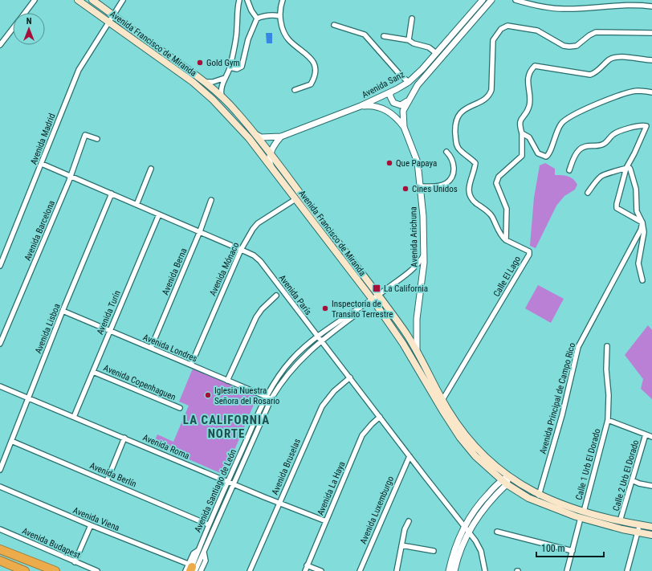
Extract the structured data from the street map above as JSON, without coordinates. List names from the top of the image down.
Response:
{
  "streets": {
    "main road": ["Avenida Francisco de Miranda"],
    "street": [
      "Avenida Sanz",
      "Avenida Madrid",
      "Avenida Barcelona",
      "Avenida Arichuna",
      "Avenida Mónaco",
      "Avenida Berna",
      "Calle El Lago",
      "Avenida París",
      "Avenida Turín",
      "Avenida Lisboa",
      "Avenida Londres",
      "Avenida Copenhaguen",
      "Avenida Principal de Campo Rico",
      "Avenida Roma",
      "Calle 1 Urb El Dorado",
      "Avenida Bruselas",
      "Avenida Berlín",
      "Calle 2 Urb El Dorado",
      "Avenida La Haya",
      "Avenida Santiago de León",
      "Avenida Luxemburgo",
      "Avenida Viena",
      "Avenida Budapest"
    ]
  },
  "crossings": [
    ["Avenida Francisco de Miranda", "Avenida Sanz"],
    ["Avenida Francisco de Miranda", "Avenida Madrid"],
    ["Avenida Francisco de Miranda", "Avenida Arichuna"],
    ["Avenida Francisco de Miranda", "Avenida Mónaco"],
    ["Avenida Francisco de Miranda", "Calle El Lago"],
    ["Avenida Francisco de Miranda", "Avenida Principal de Campo Rico"],
    ["Avenida Francisco de Miranda", "Calle 1 Urb El Dorado"],
    ["Avenida Francisco de Miranda", "Calle 2 Urb El Dorado"],
    ["Avenida Francisco de Miranda", "Avenida Santiago de León"],
    ["Avenida Madrid", "Avenida París"],
    ["Avenida Barcelona", "Avenida París"],
    ["Avenida Arichuna", "Avenida Santiago de León"],
    ["Avenida Mónaco", "Avenida París"],
    ["Avenida Mónaco", "Avenida Londres"],
    ["Avenida Berna", "Avenida París"],
    ["Avenida Berna", "Avenida Londres"],
    ["Avenida París", "Avenida Turín"],
    ["Avenida París", "Avenida Lisboa"],
    ["Avenida París", "Avenida Bruselas"],
    ["Avenida París", "Avenida La Haya"],
    ["Avenida París", "Avenida Santiago de León"],
    ["Avenida París", "Avenida Luxemburgo"],
    ["Avenida Turín", "Avenida Londres"],
    ["Avenida Turín", "Avenida Copenhaguen"],
    ["Avenida Turín", "Avenida Roma"],
    ["Avenida Lisboa", "Avenida Londres"],
    ["Avenida Lisboa", "Avenida Roma"],
    ["Avenida Lisboa", "Avenida Berlín"],
    ["Avenida Londres", "Avenida Santiago de León"],
    ["Avenida Roma", "Avenida Bruselas"],
    ["Avenida Roma", "Avenida La Haya"],
    ["Avenida Roma", "Avenida Santiago de León"],
    ["Avenida Berlín", "Avenida Santiago de León"],
    ["Avenida Santiago de León", "Avenida Viena"]
  ],
  "districts": ["LA CALIFORNIA NORTE"],
  "places": {
    "other": [
      "Gold Gym",
      "Que Papaya",
      "Cines Unidos",
      "Inspectoria de Transito Terrestre",
      "Iglesia Nuestra Señora del Rosario"
    ],
    "transit": ["La California"]
  },
  "scale_bar": "100 m",
  "north": "top"
}
